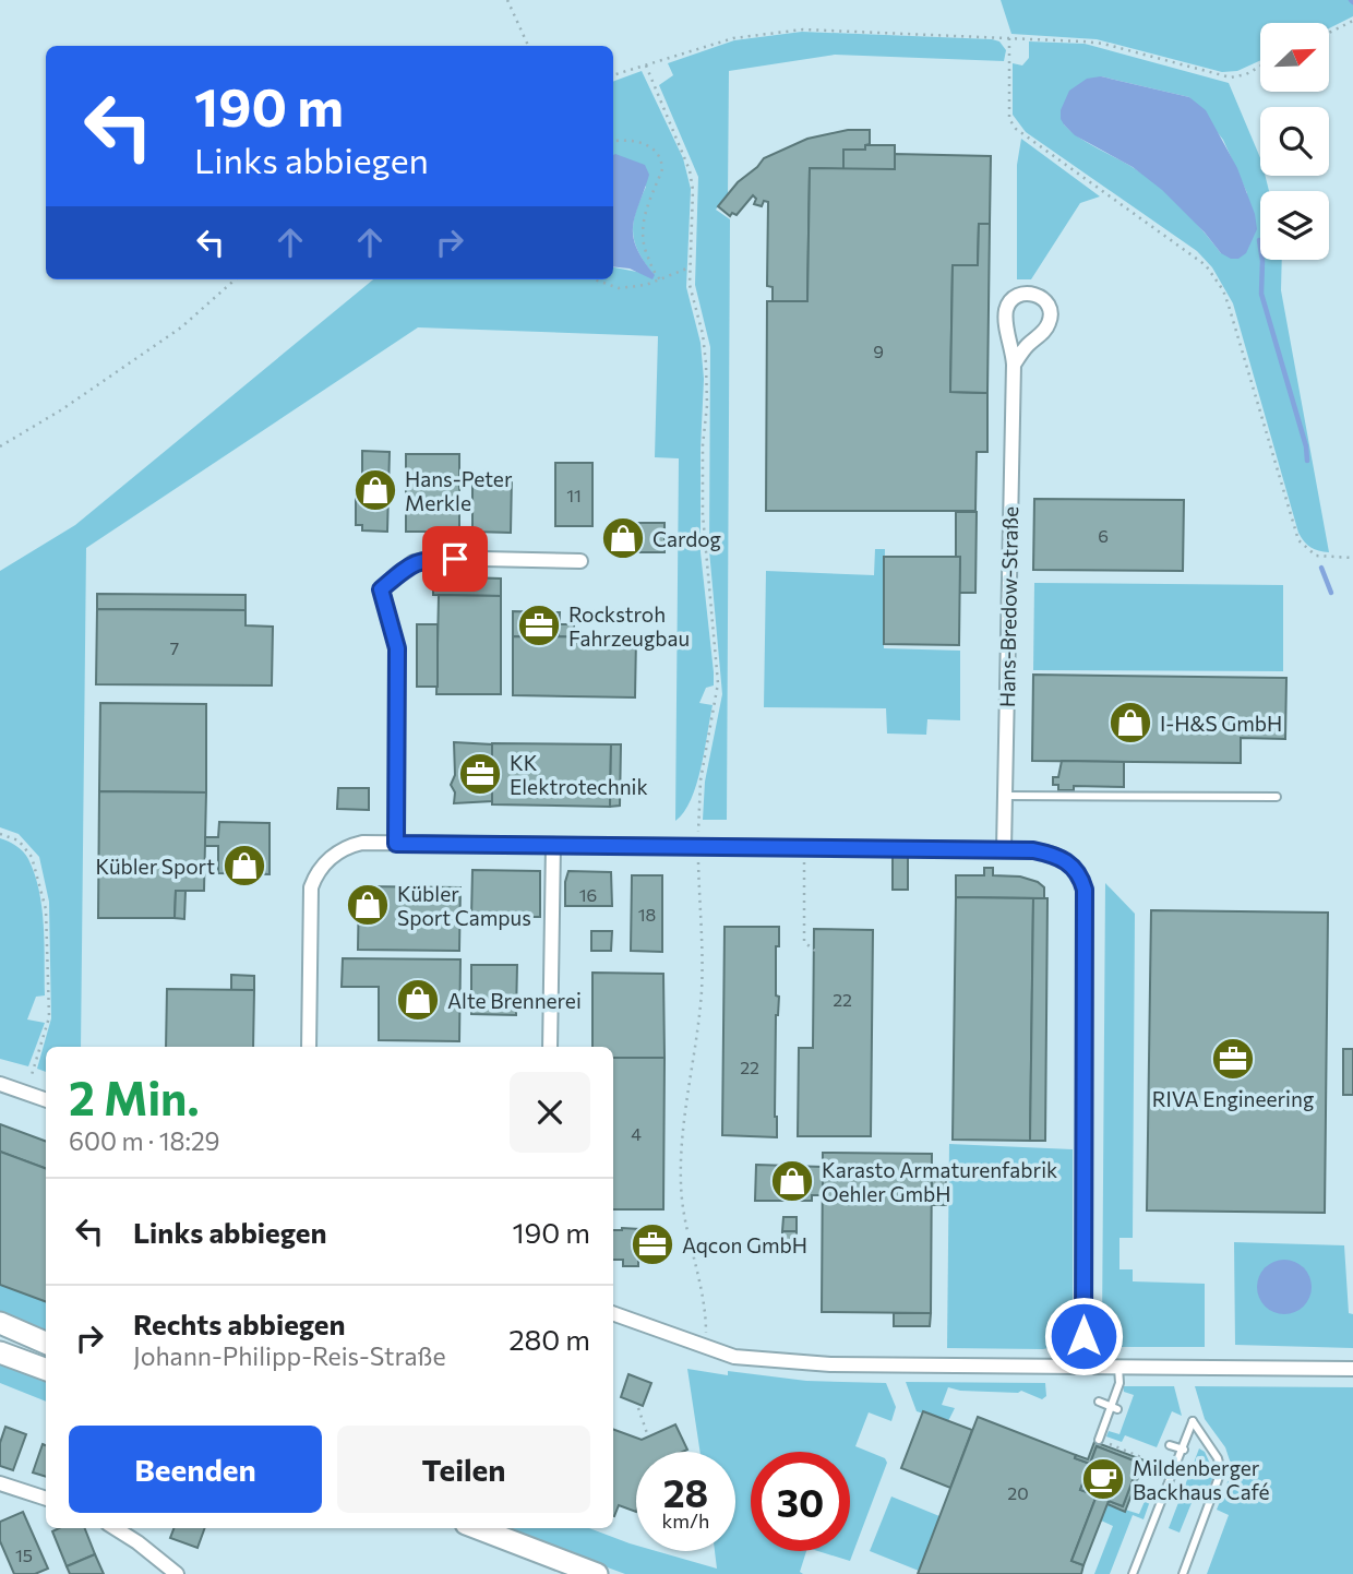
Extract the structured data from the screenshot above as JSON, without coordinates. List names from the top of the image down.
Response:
{
  "streets": {
    "street": ["Hans-Bredow-Straße"]
  },
  "places": {
    "shop": [
      "Hans-Peter Merkle",
      "Cardog",
      "I-H&S GmbH",
      "Kübler Sport",
      "Kübler Sport Campus",
      "Alte Brennerei",
      "Karasto Armaturenfabrik Oehler GmbH"
    ],
    "office": [
      "Rockstroh Fahrzeugbau",
      "KK Elektrotechnik",
      "RIVA Engineering",
      "Aqcon GmbH"
    ],
    "cafe": ["Mildenberger Backhaus Café"]
  },
  "house_numbers": [
    "9",
    "11",
    "6",
    "7",
    "16",
    "18",
    "22",
    "22",
    "4",
    "20",
    "15"
  ],
  "north": "top right",
  "page": {
    "turn": ["190 m", "Links abbiegen"],
    "heading": ["2 Min.", "600 m · 18:29"],
    "list": [
      {
        "name": "Links abbiegen",
        "value": "190 m"
      },
      {
        "name": "Rechts abbiegen",
        "note": "Johann-Philipp-Reis-Straße",
        "value": "280 m"
      }
    ],
    "buttons": ["Beenden", "Teilen"],
    "speed": "28 km/h",
    "limit": "30"
  }
}
